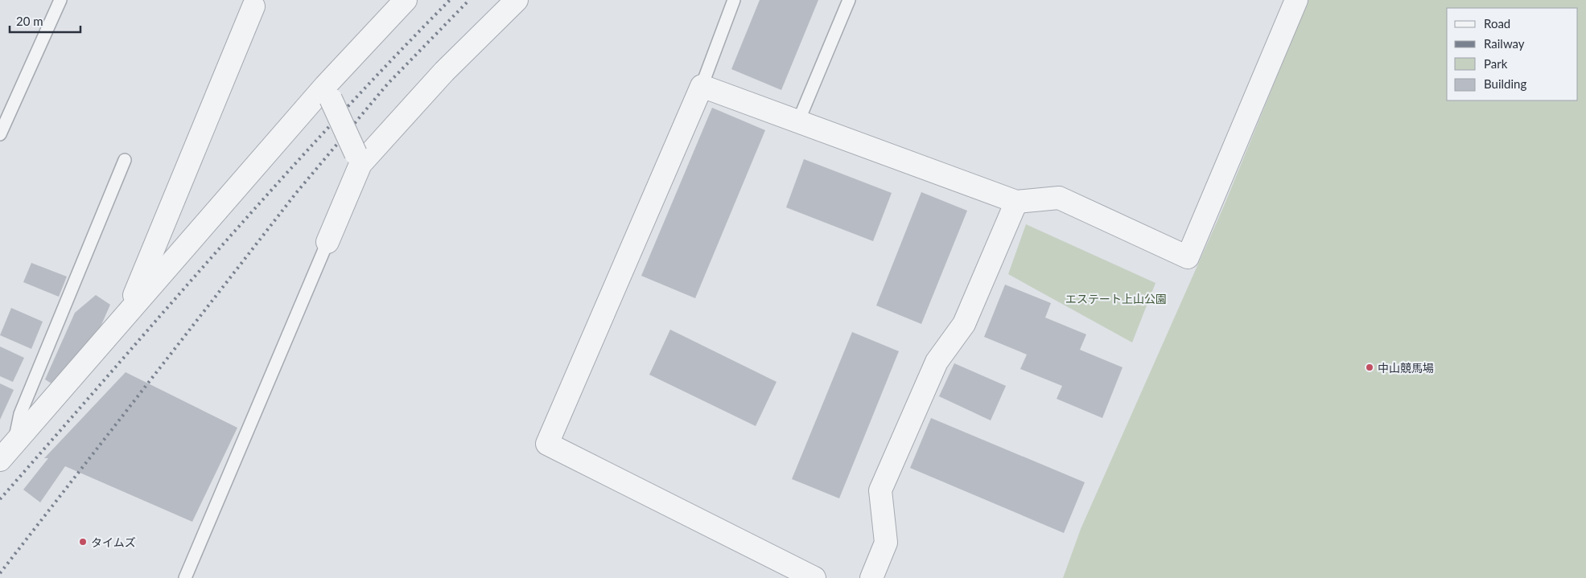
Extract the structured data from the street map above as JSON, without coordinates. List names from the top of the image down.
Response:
{
  "parks": ["エステート上山公園"],
  "places": ["中山競馬場", "タイムズ"],
  "legend": [
    "Road",
    "Railway",
    "Park",
    "Building"
  ],
  "scale_bar": "20 m"
}
